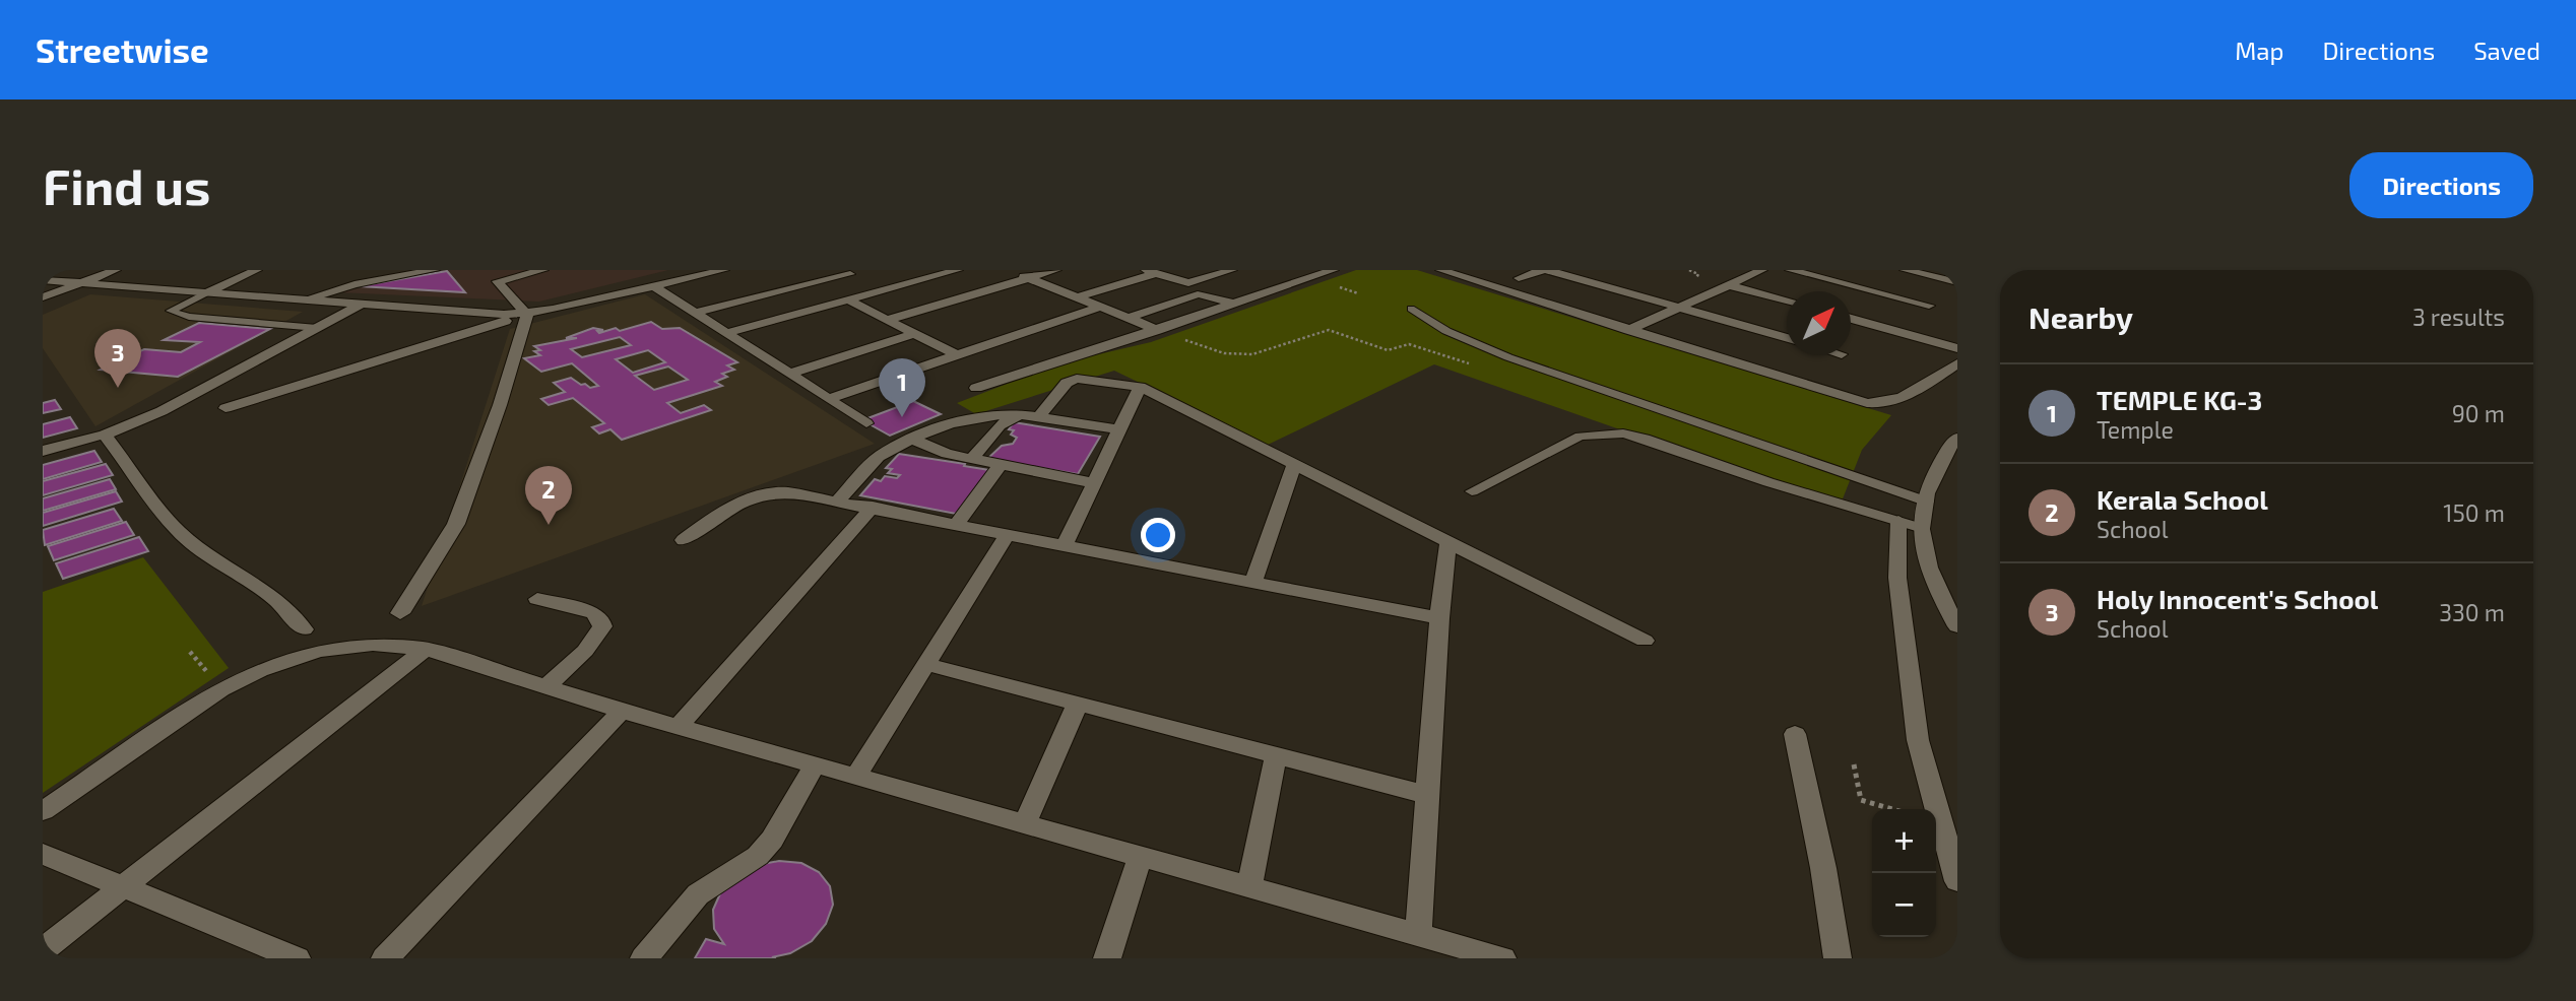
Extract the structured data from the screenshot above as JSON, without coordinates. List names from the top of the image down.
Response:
{
  "north": "top right",
  "page": {
    "header": "Streetwise",
    "nav": ["Map", "Directions", "Saved"],
    "buttons": "Directions",
    "title": "Find us",
    "heading": ["Nearby", "3 results"],
    "pins": ["3", "1", "2"],
    "list": [
      {
        "mark": "1",
        "name": "TEMPLE KG-3",
        "note": "Temple",
        "value": "90 m"
      },
      {
        "mark": "2",
        "name": "Kerala School",
        "note": "School",
        "value": "150 m"
      },
      {
        "mark": "3",
        "name": "Holy Innocent's School",
        "note": "School",
        "value": "330 m"
      }
    ],
    "map_buttons": ["+", "−"]
  }
}
